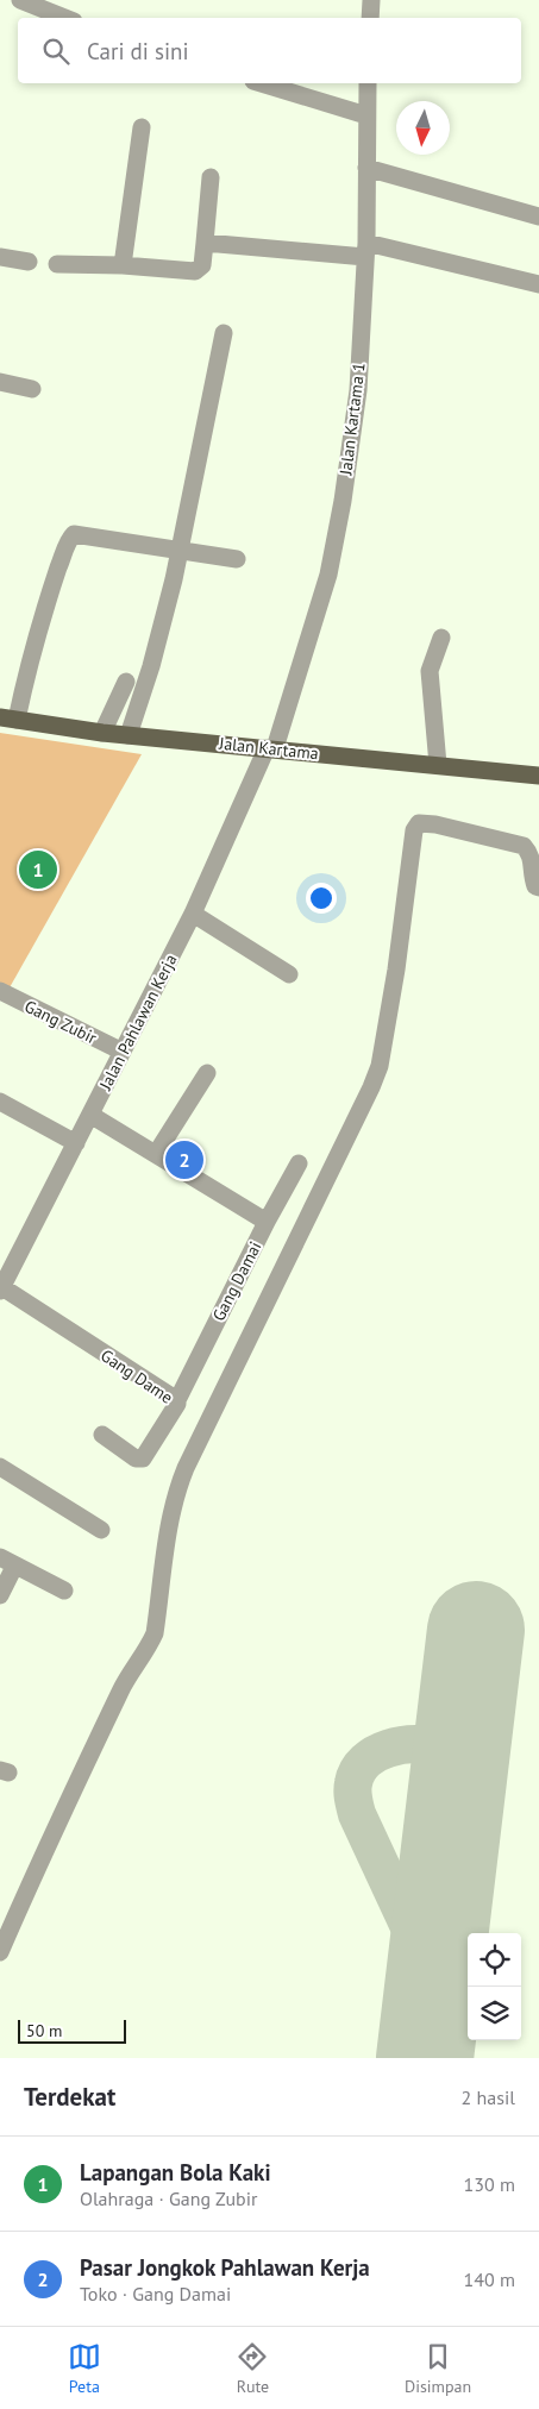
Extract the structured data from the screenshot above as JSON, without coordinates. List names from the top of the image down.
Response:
{
  "streets": {
    "main road": ["Jalan Kartama"],
    "street": [
      "Jalan Kartama 1",
      "Gang Zubir",
      "Jalan Pahlawan Kerja",
      "Gang Damai",
      "Gang Dame"
    ]
  },
  "crossings": [
    ["Jalan Kartama 1", "Jalan Kartama"],
    ["Jalan Kartama 1", "Jalan Pahlawan Kerja"],
    ["Jalan Kartama", "Jalan Pahlawan Kerja"],
    ["Gang Zubir", "Jalan Pahlawan Kerja"],
    ["Jalan Pahlawan Kerja", "Gang Dame"],
    ["Gang Damai", "Gang Dame"]
  ],
  "scale_bar": "50 m",
  "north": "bottom",
  "page": {
    "search": "Cari di sini",
    "pins": ["1", "2"],
    "scale": "50 m",
    "heading": ["Terdekat", "2 hasil"],
    "list": [
      {
        "mark": "1",
        "name": "Lapangan Bola Kaki",
        "note": "Olahraga · Gang Zubir",
        "value": "130 m"
      },
      {
        "mark": "2",
        "name": "Pasar Jongkok Pahlawan Kerja",
        "note": "Toko · Gang Damai",
        "value": "140 m"
      }
    ],
    "nav": ["Peta", "Rute", "Disimpan"]
  }
}
